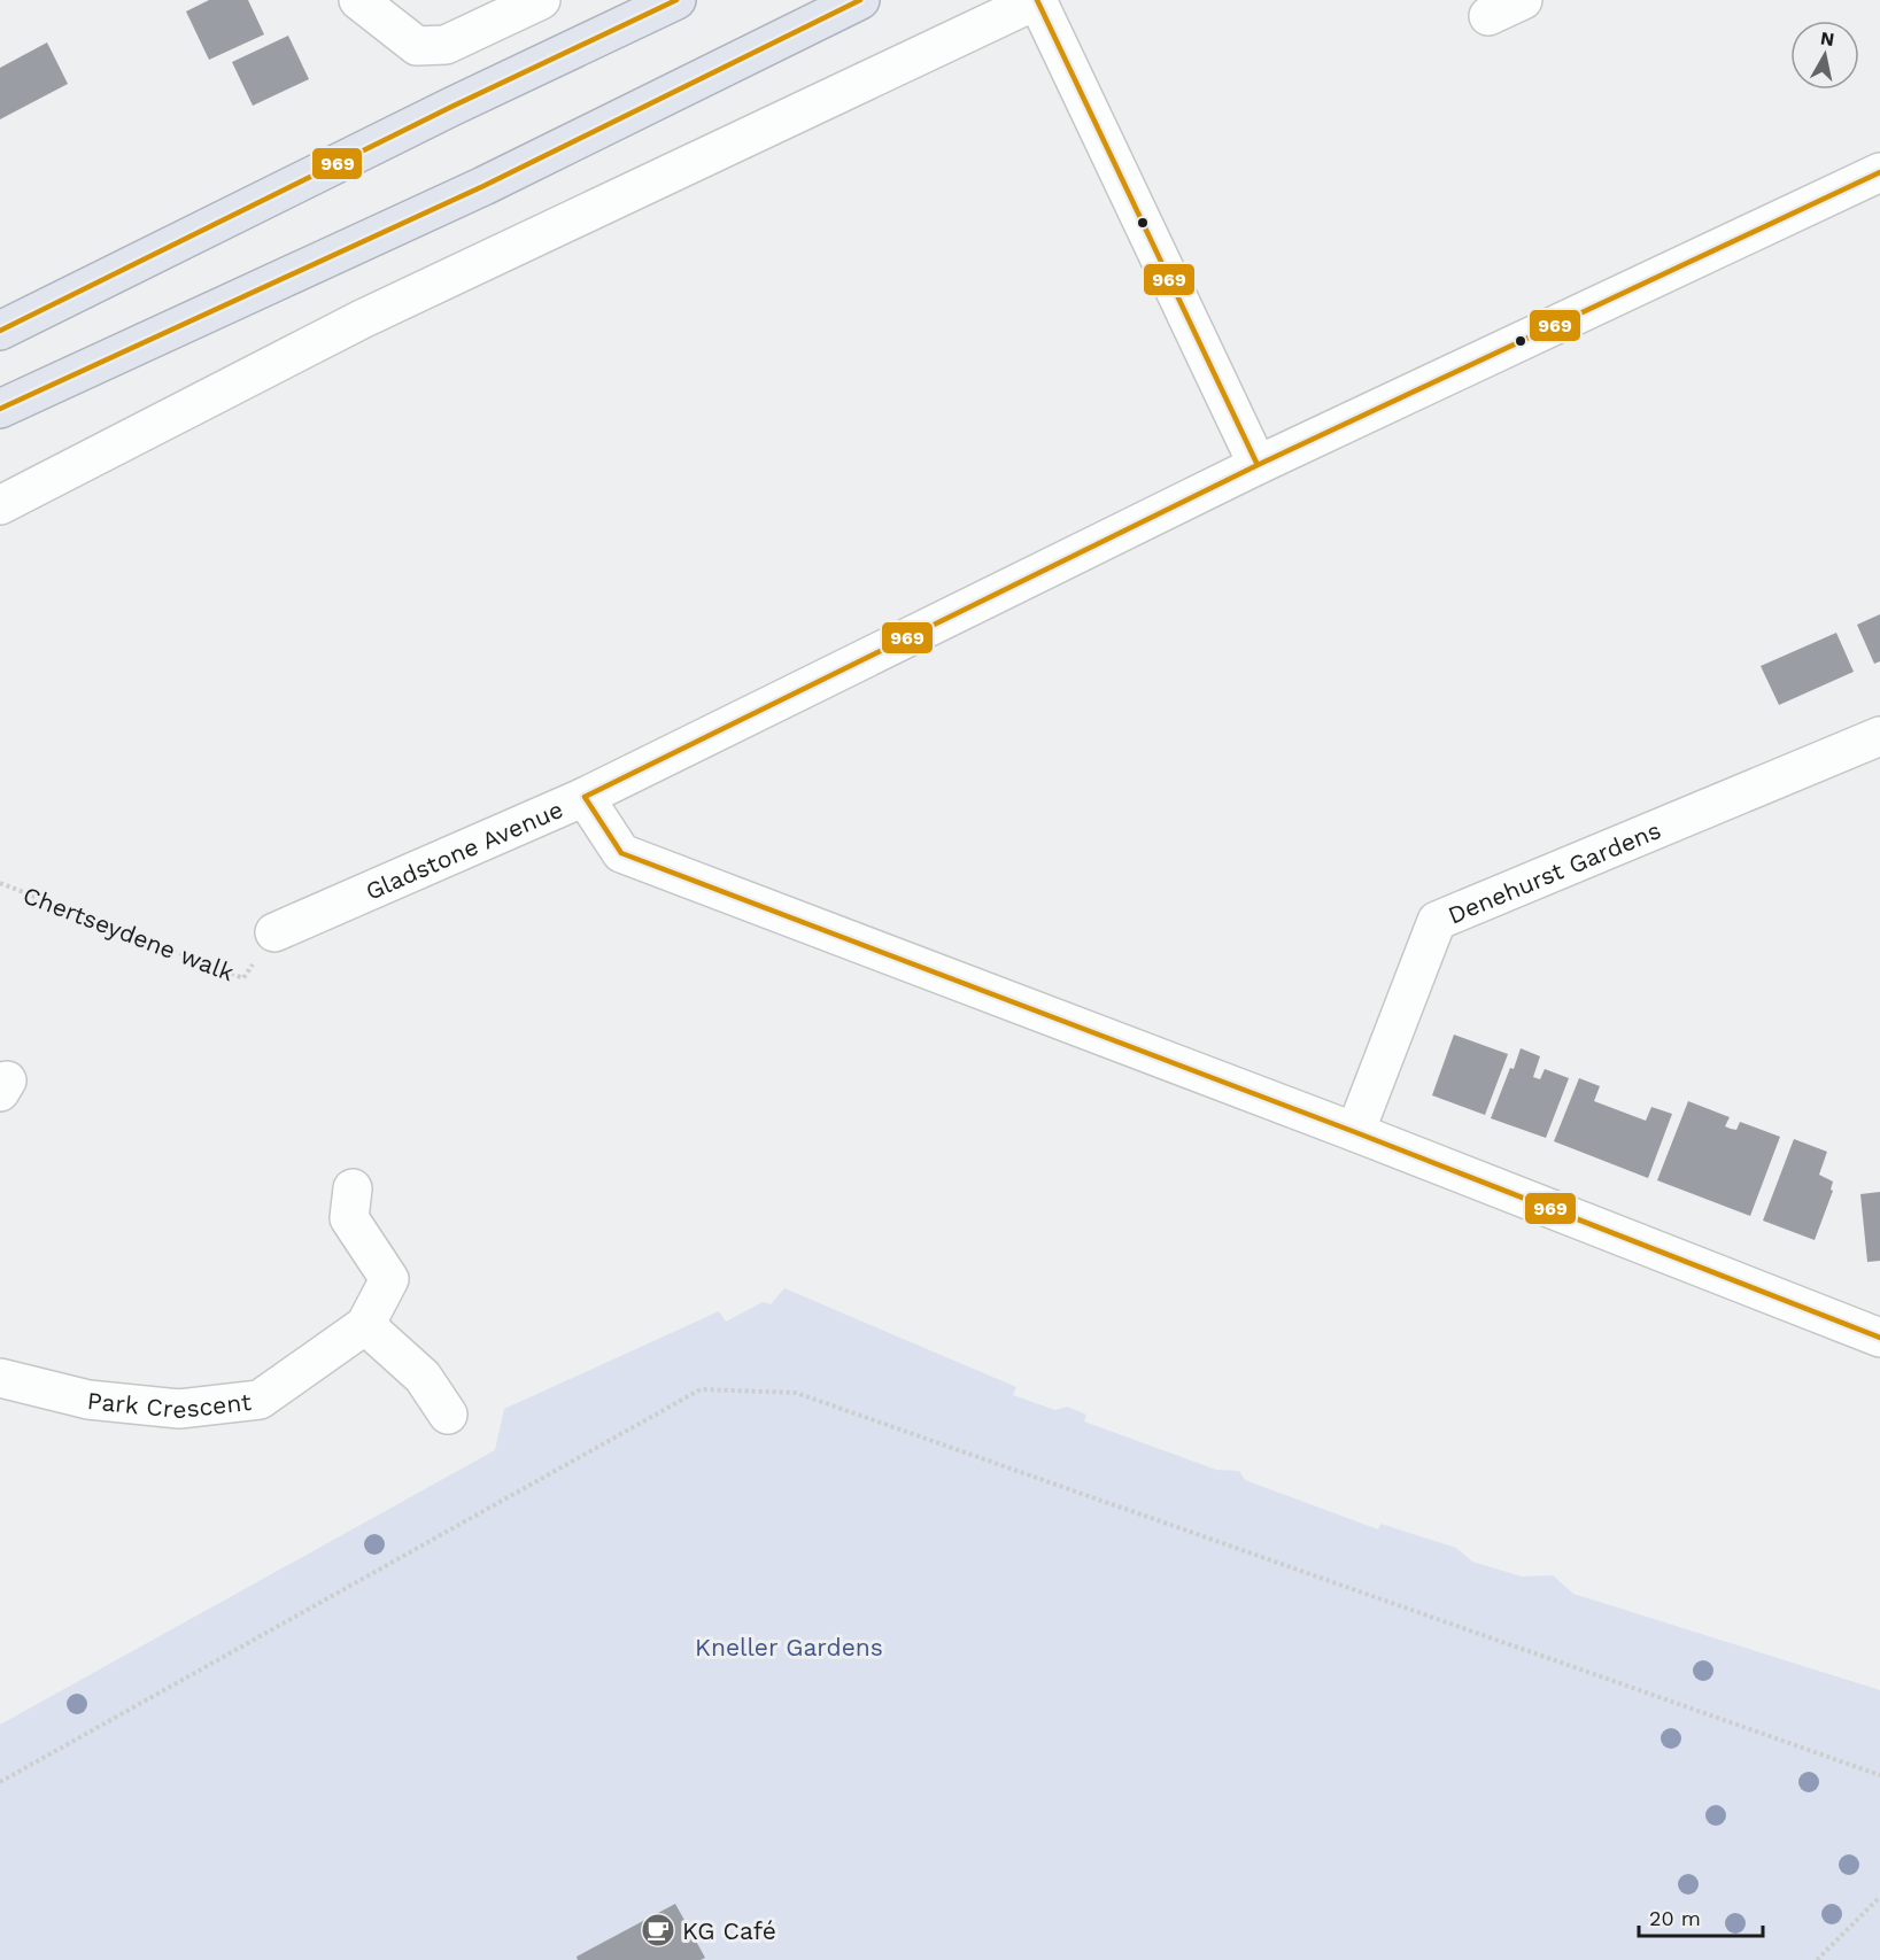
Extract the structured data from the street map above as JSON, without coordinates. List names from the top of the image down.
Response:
{
  "streets": {
    "street": ["Gladstone Avenue", "Denehurst Gardens", "Park Crescent"],
    "path": ["Chertseydene walk"]
  },
  "crossings": [
    ["Gladstone Avenue", "Chertseydene walk"]
  ],
  "parks": ["Kneller Gardens"],
  "places": {
    "cafe": ["KG Café"]
  },
  "lines": ["transit line 969"],
  "scale_bar": "20 m",
  "north": "top"
}
